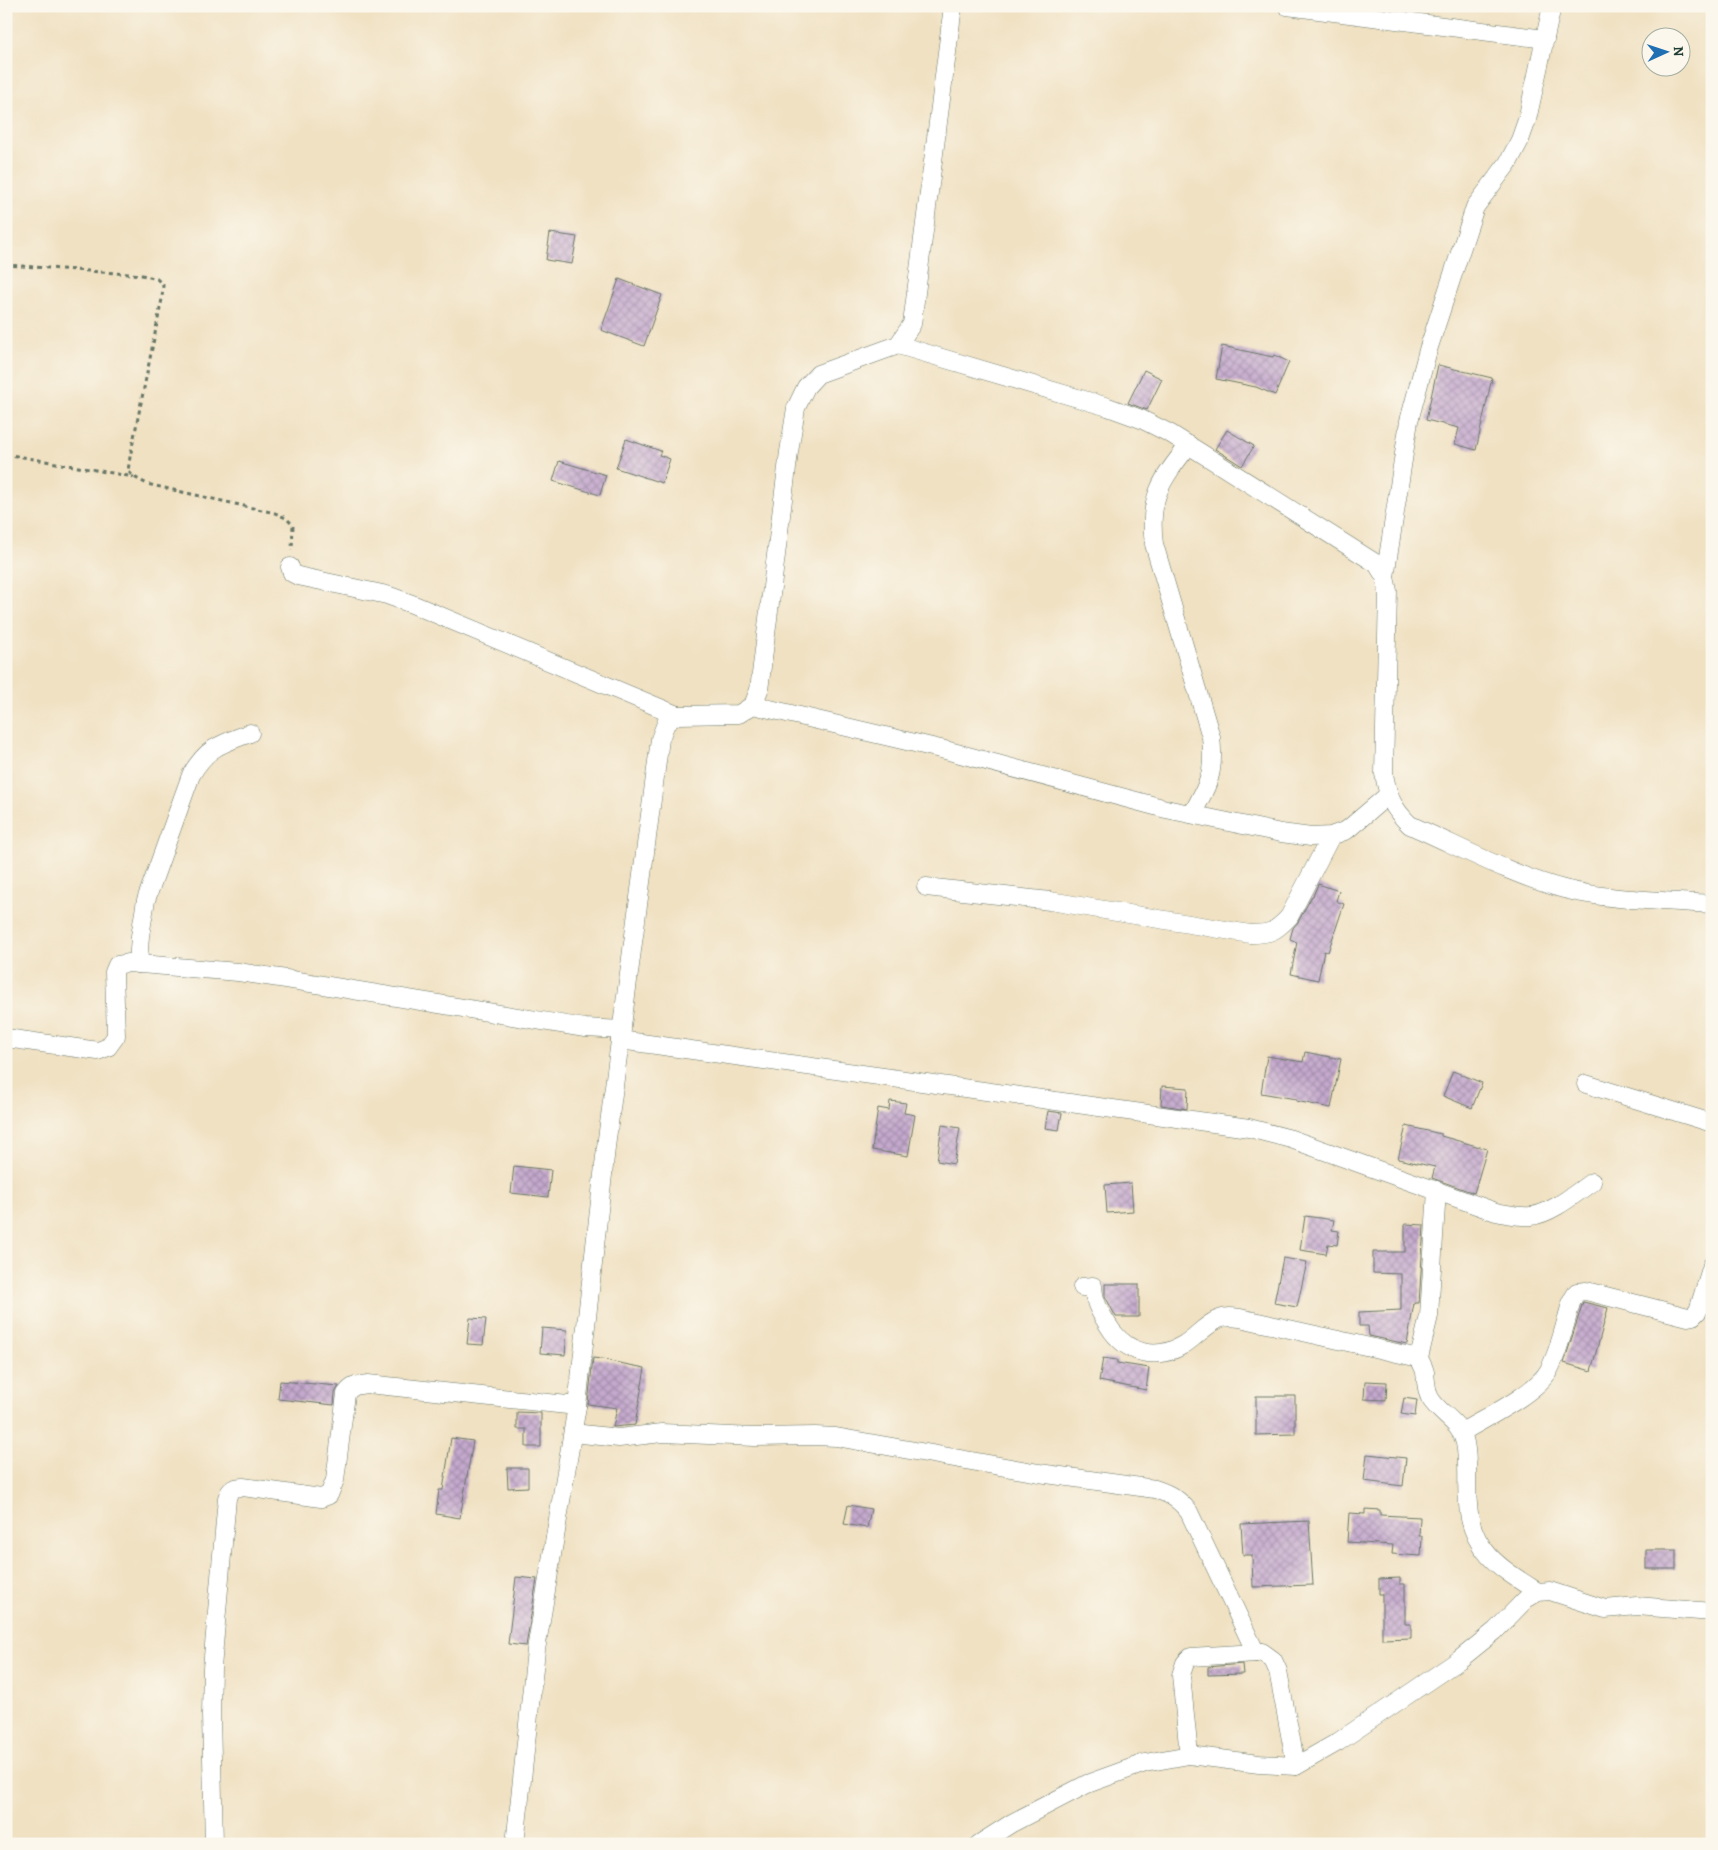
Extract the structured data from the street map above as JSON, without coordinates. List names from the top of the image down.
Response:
{
  "north": "right"
}
